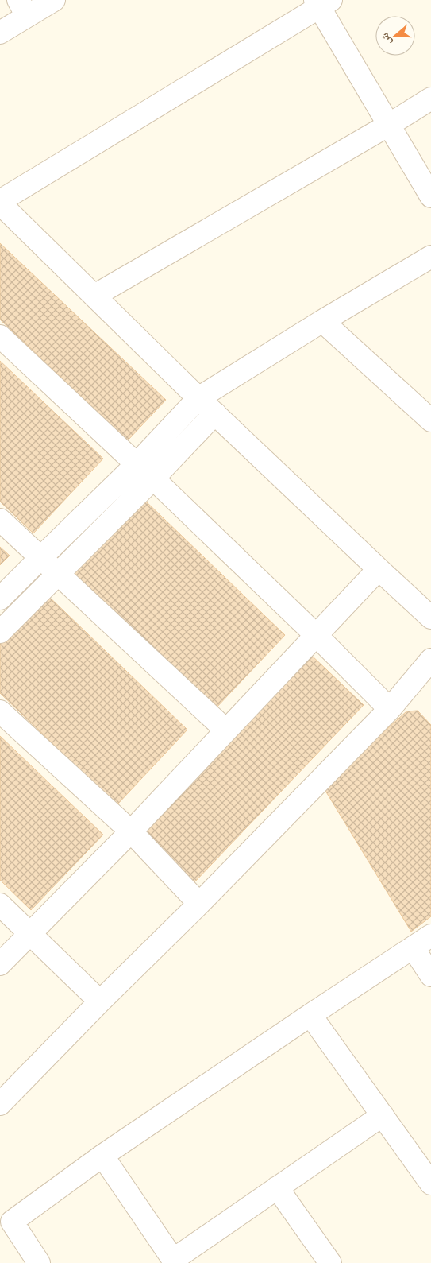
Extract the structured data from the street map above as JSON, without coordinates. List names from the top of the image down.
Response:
{
  "north": "left"
}
